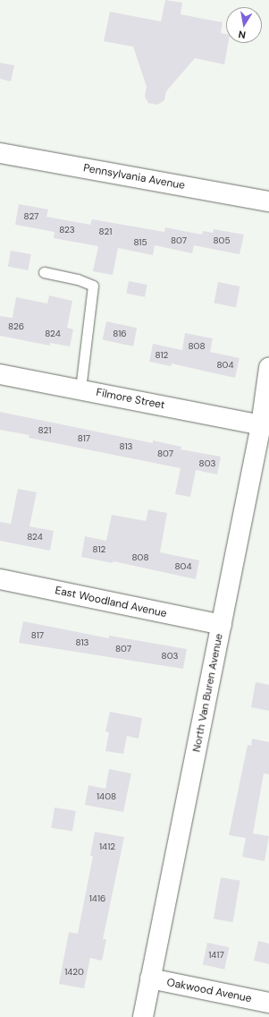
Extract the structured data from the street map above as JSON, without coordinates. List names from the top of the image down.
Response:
{
  "streets": {
    "street": [
      "Pennsylvania Avenue",
      "Filmore Street",
      "East Woodland Avenue",
      "North Van Buren Avenue",
      "Oakwood Avenue"
    ]
  },
  "crossings": [
    ["Filmore Street", "North Van Buren Avenue"],
    ["East Woodland Avenue", "North Van Buren Avenue"],
    ["North Van Buren Avenue", "Oakwood Avenue"]
  ],
  "house_numbers": [
    "827",
    "823",
    "821",
    "807",
    "805",
    "815",
    "826",
    "824",
    "816",
    "808",
    "812",
    "804",
    "821",
    "817",
    "813",
    "807",
    "803",
    "824",
    "812",
    "808",
    "804",
    "817",
    "813",
    "807",
    "803",
    "1408",
    "1412",
    "1416",
    "1417",
    "1420"
  ],
  "north": "bottom"
}
